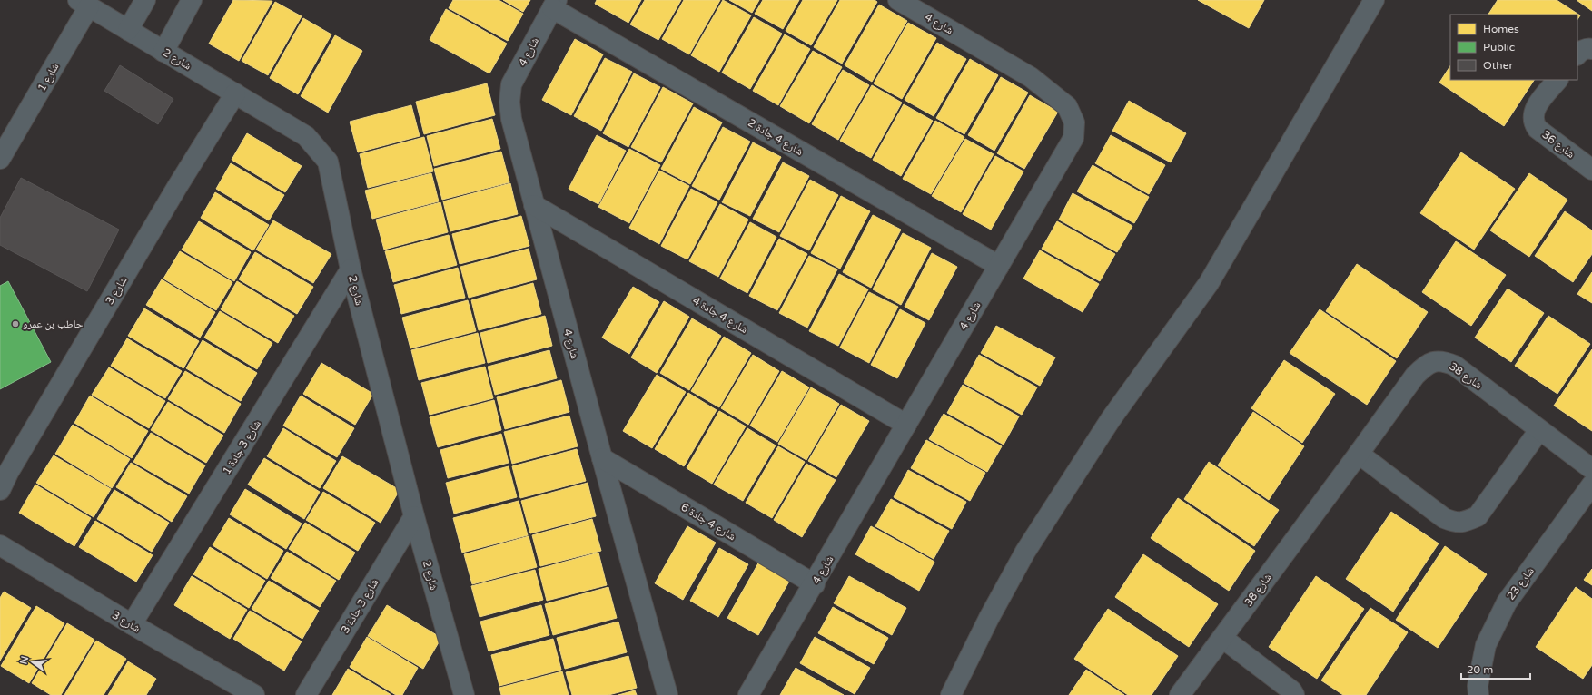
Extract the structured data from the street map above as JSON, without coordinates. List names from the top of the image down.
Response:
{
  "streets": {
    "street": [
      "شارع 4",
      "شارع 2",
      "شارع 1",
      "شارع 4 جادة 2",
      "شارع 36",
      "شارع 3",
      "شارع 4 جادة 4",
      "شارع 38",
      "شارع 3 جادة 1",
      "شارع 4 جادة 6",
      "شارع 23",
      "شارع 3 جادة 3"
    ]
  },
  "crossings": [
    ["شارع 4", "شارع 4 جادة 2"],
    ["شارع 4", "شارع 4 جادة 4"],
    ["شارع 4", "شارع 4 جادة 6"],
    ["شارع 2", "شارع 1"],
    ["شارع 2", "شارع 3"],
    ["شارع 2", "شارع 3 جادة 1"],
    ["شارع 2", "شارع 3 جادة 3"],
    ["شارع 3", "شارع 3 جادة 1"]
  ],
  "places": ["حاطب بن عمرو"],
  "legend": ["Homes", "Public", "Other"],
  "scale_bar": "20 m",
  "north": "left"
}
